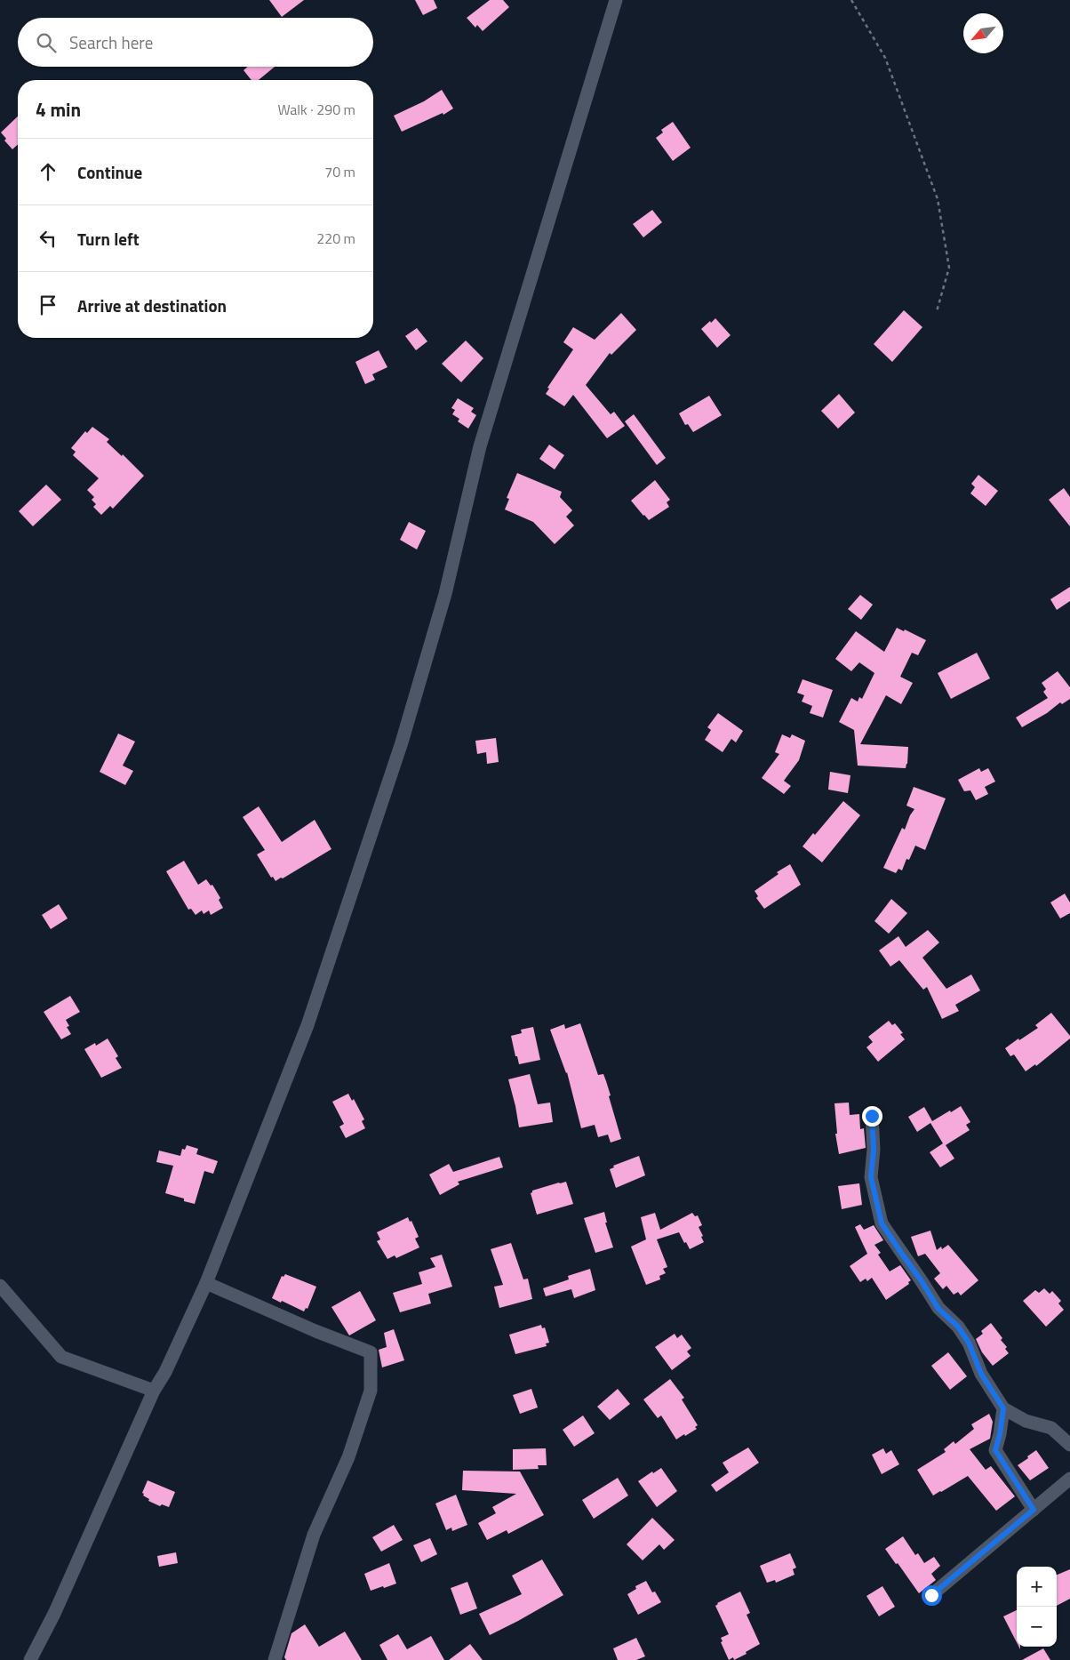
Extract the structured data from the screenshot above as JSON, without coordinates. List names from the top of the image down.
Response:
{
  "north": "bottom left",
  "page": {
    "search": "Search here",
    "heading": ["4 min", "Walk · 290 m"],
    "list": [
      ["Continue", "70 m"],
      ["Turn left", "220 m"],
      "Arrive at destination"
    ],
    "map_buttons": ["+", "−"]
  }
}
